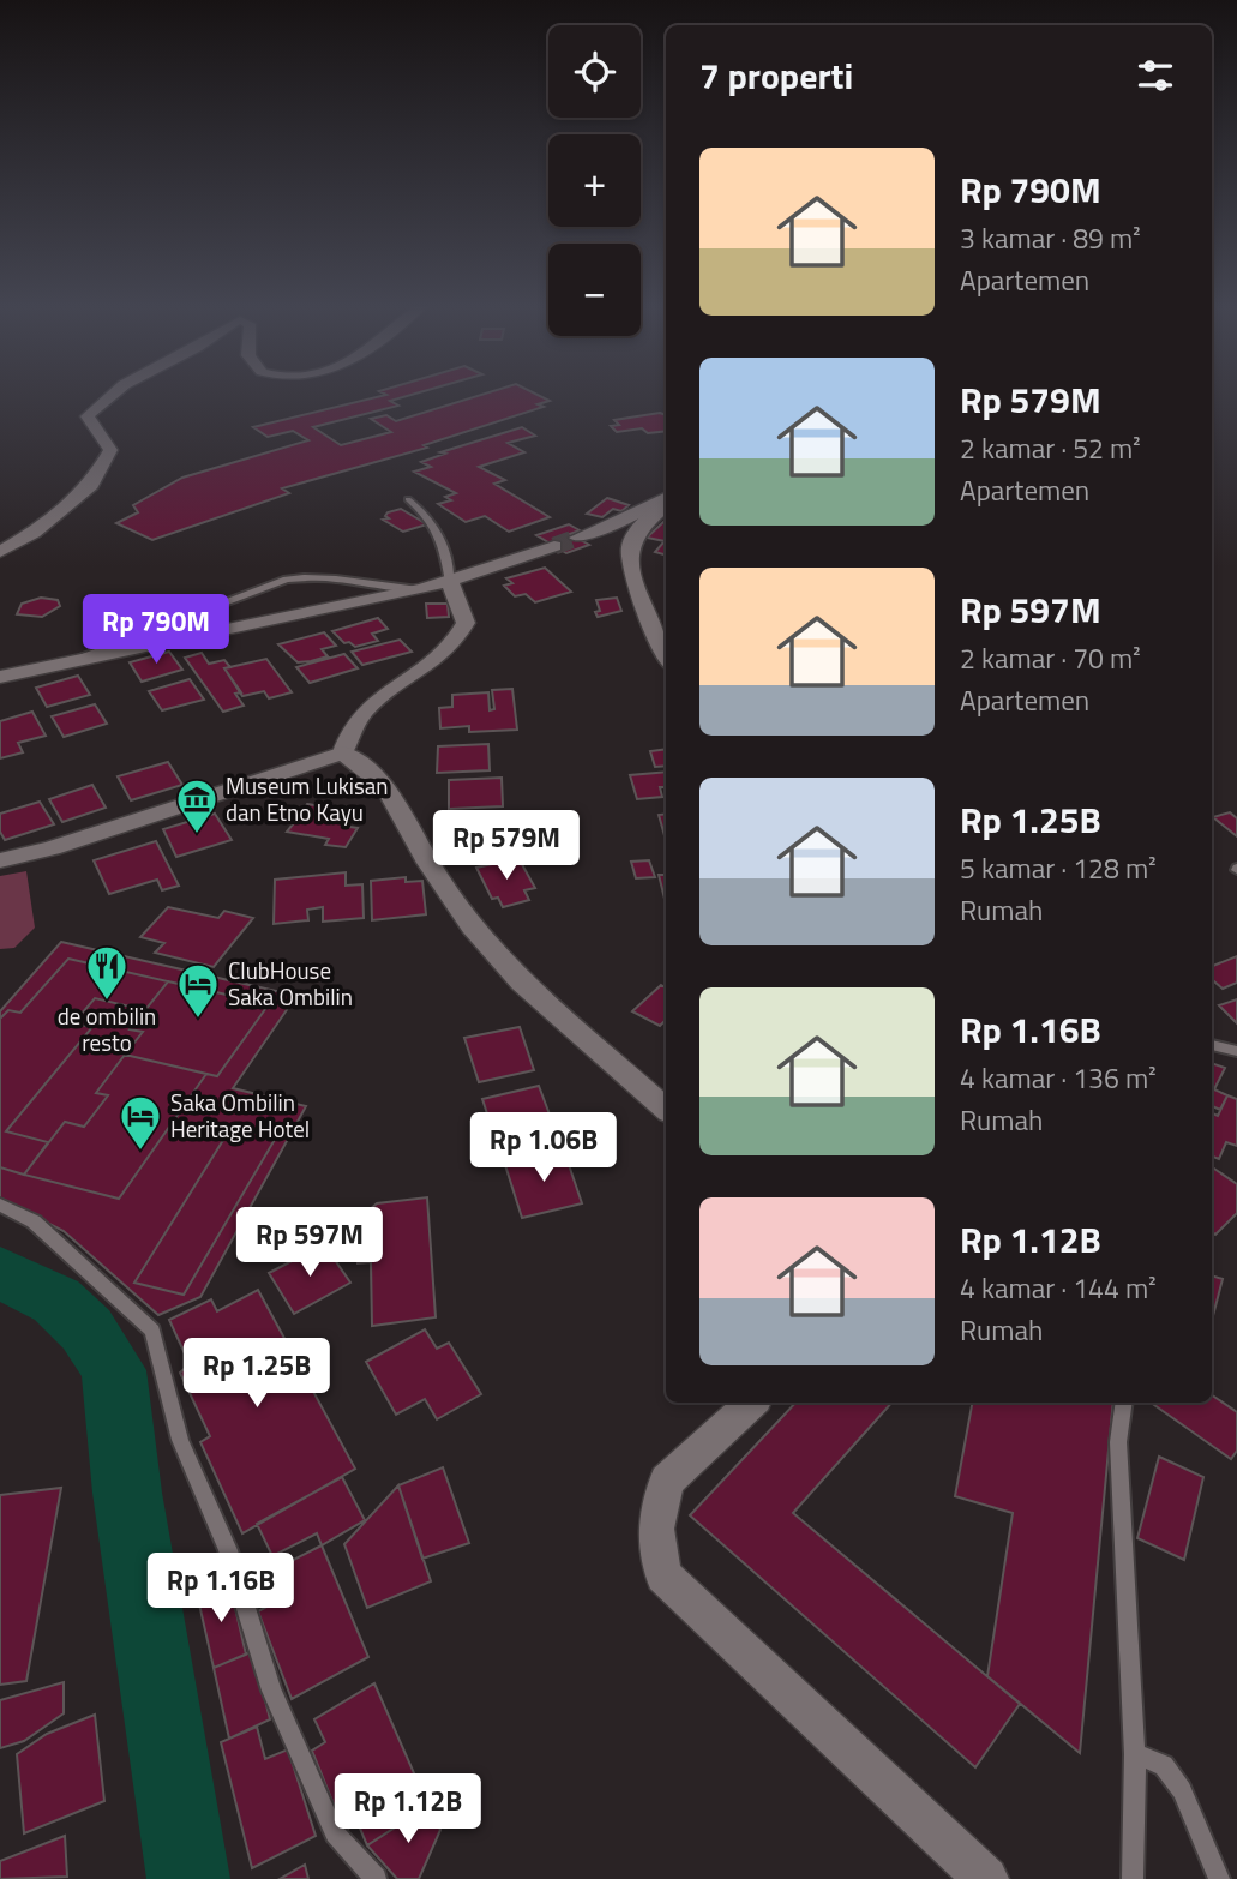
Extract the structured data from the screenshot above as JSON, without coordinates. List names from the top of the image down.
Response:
{
  "places": {
    "museum": ["Museum Lukisan dan Etno Kayu"],
    "restaurant": ["de ombilin resto"],
    "hotel": ["ClubHouse Saka Ombilin", "Saka Ombilin Heritage Hotel"]
  },
  "page": {
    "map_buttons": ["+", "−"],
    "heading": "7 properti",
    "list": [
      {
        "name": "Rp 790M",
        "note": "3 kamar · 89 m² · Apartemen"
      },
      {
        "name": "Rp 579M",
        "note": "2 kamar · 52 m² · Apartemen"
      },
      {
        "name": "Rp 597M",
        "note": "2 kamar · 70 m² · Apartemen"
      },
      {
        "name": "Rp 1.25B",
        "note": "5 kamar · 128 m² · Rumah"
      },
      {
        "name": "Rp 1.16B",
        "note": "4 kamar · 136 m² · Rumah"
      },
      {
        "name": "Rp 1.12B",
        "note": "4 kamar · 144 m² · Rumah"
      }
    ],
    "price": [
      "Rp 790M",
      "Rp 579M",
      "Rp 1.06B",
      "Rp 597M",
      "Rp 1.25B",
      "Rp 1.16B",
      "Rp 1.12B"
    ]
  }
}
